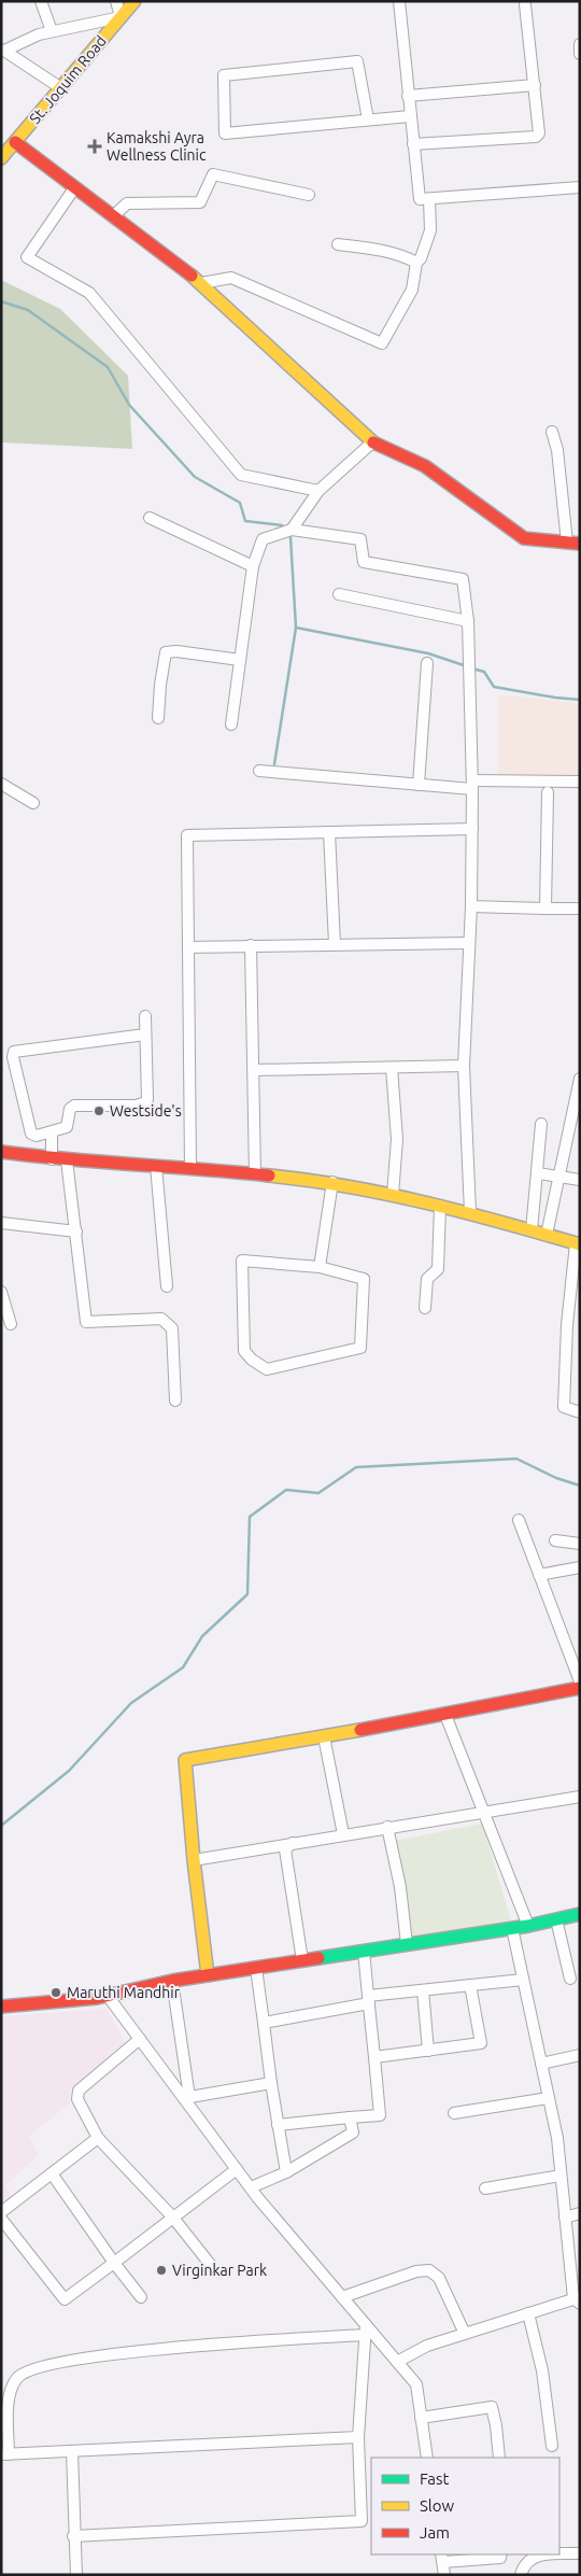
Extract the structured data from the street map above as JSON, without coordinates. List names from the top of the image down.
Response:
{
  "streets": {
    "street": ["St. Joquim Road"]
  },
  "places": {
    "health": ["Kamakshi Ayra Wellness Clinic"],
    "other": ["Westside's", "Maruthi Mandhir", "Virginkar Park"]
  },
  "legend": ["Fast", "Slow", "Jam"]
}
